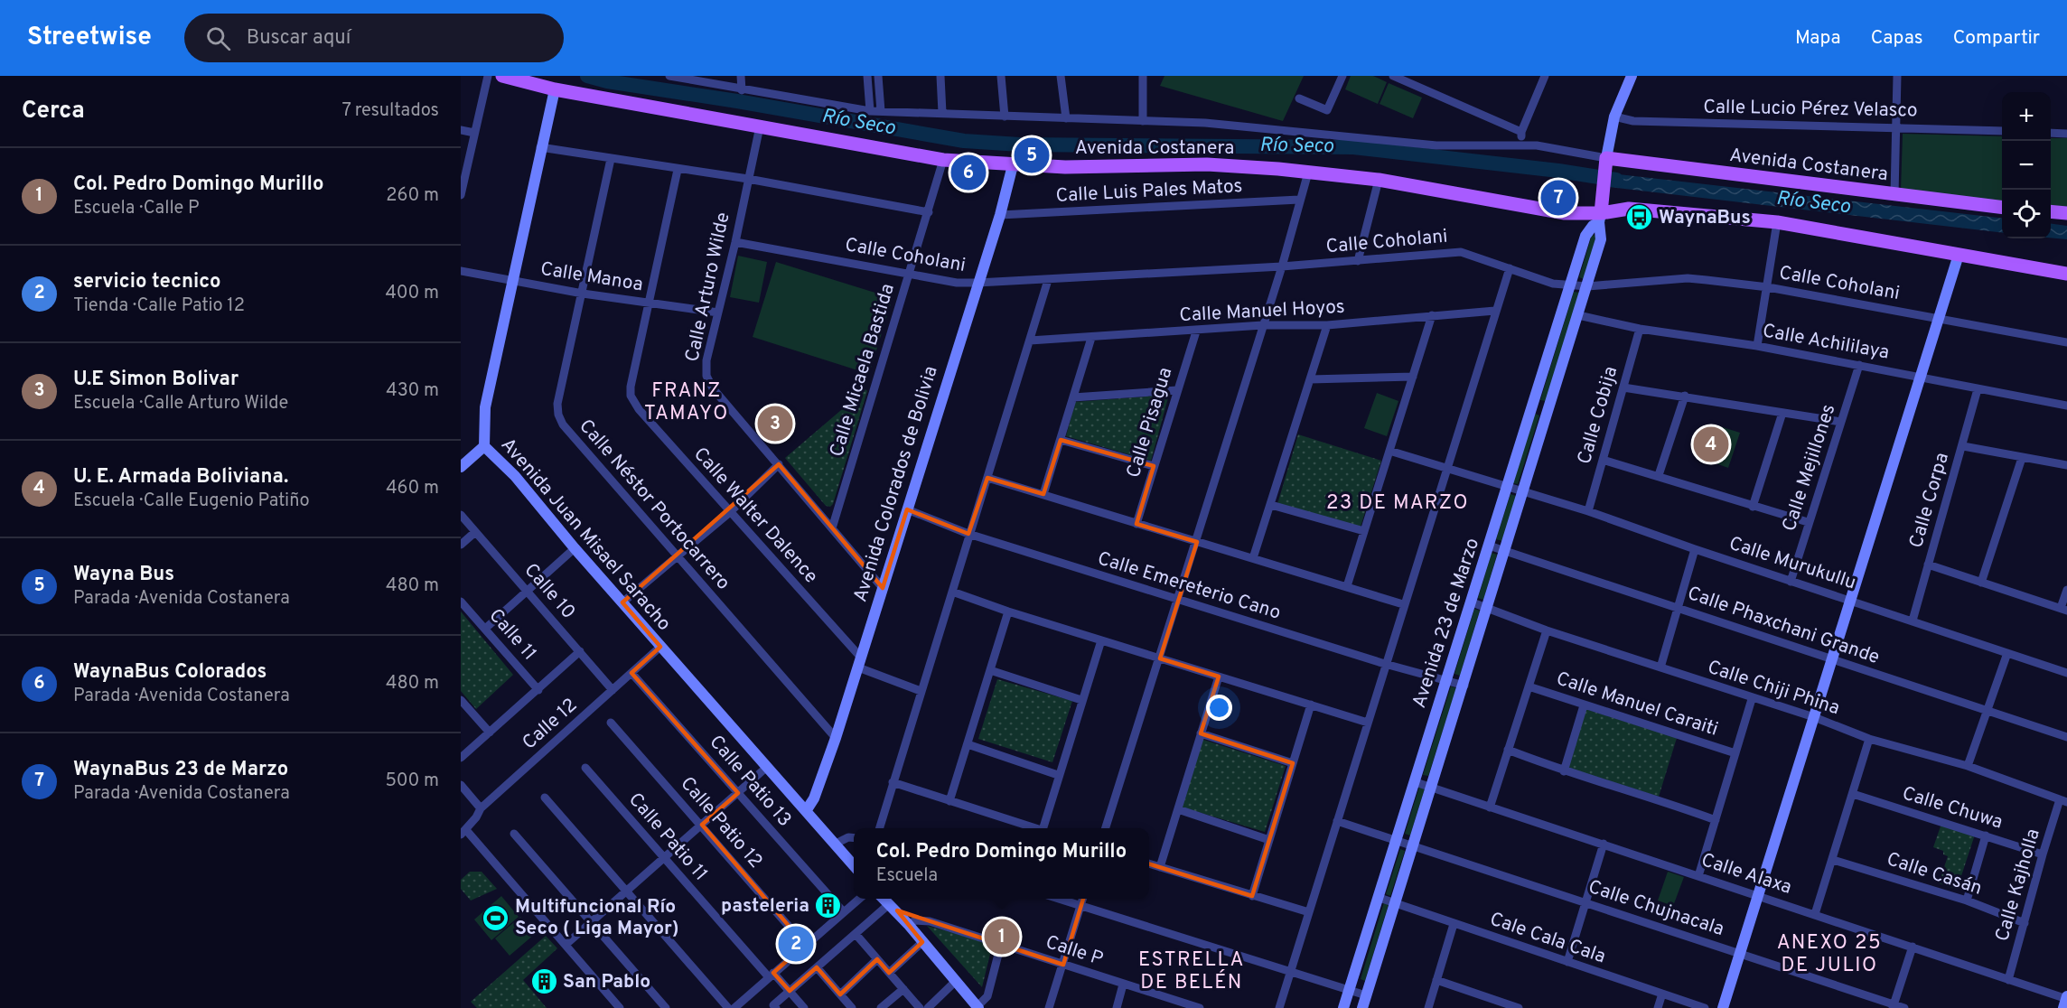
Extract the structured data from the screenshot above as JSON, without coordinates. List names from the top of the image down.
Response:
{
  "streets": {
    "main road": ["Avenida Costanera"],
    "street": [
      "Calle Lucio Pérez Velasco",
      "Calle Luis Pales Matos",
      "Calle Coholani",
      "Calle Manoa",
      "Calle Arturo Wilde",
      "Calle Manuel Hoyos",
      "Calle Achililaya",
      "Calle Micaela Bastida",
      "Calle Cobija",
      "Calle Pisagua",
      "Calle Mejillones",
      "Avenida Colorados de Bolivia",
      "Calle Corpa",
      "Calle Néstor Portocarrero",
      "Calle Walter Dalence",
      "Avenida Juan Misael Saracho",
      "Calle Murukullu",
      "Calle Emereterio Cano",
      "Calle 10",
      "Avenida 23 de Marzo",
      "Calle Phaxchani Grande",
      "Calle 11",
      "Calle Chiji Phina",
      "Calle Manuel Caraiti",
      "Calle 12",
      "Calle Patio 13",
      "Calle Chuwa",
      "Calle Patio 12",
      "Calle Patio 11",
      "Calle Alaxa",
      "Calle Casán",
      "Calle Kajholla",
      "Calle Chujnacala",
      "Cale Cala Cala",
      "Calle P"
    ]
  },
  "crossings": [
    ["Avenida Costanera", "Calle Arturo Wilde"],
    ["Avenida Costanera", "Calle Micaela Bastida"],
    ["Avenida Costanera", "Avenida Colorados de Bolivia"],
    ["Avenida Costanera", "Avenida Juan Misael Saracho"],
    ["Avenida Costanera", "Avenida 23 de Marzo"],
    ["Calle Luis Pales Matos", "Avenida Colorados de Bolivia"],
    ["Calle Coholani", "Calle Arturo Wilde"],
    ["Calle Coholani", "Calle Micaela Bastida"],
    ["Calle Coholani", "Avenida Colorados de Bolivia"],
    ["Calle Coholani", "Avenida 23 de Marzo"],
    ["Calle Manoa", "Calle Arturo Wilde"],
    ["Calle Manoa", "Calle Néstor Portocarrero"],
    ["Calle Manoa", "Calle Walter Dalence"],
    ["Calle Manoa", "Avenida Juan Misael Saracho"],
    ["Calle Arturo Wilde", "Calle Micaela Bastida"],
    ["Calle Arturo Wilde", "Avenida Colorados de Bolivia"],
    ["Calle Manuel Hoyos", "Calle Pisagua"],
    ["Calle Achililaya", "Calle Cobija"],
    ["Calle Achililaya", "Calle Mejillones"],
    ["Calle Achililaya", "Calle Corpa"],
    ["Calle Achililaya", "Avenida 23 de Marzo"],
    ["Calle Cobija", "Calle Murukullu"],
    ["Calle Mejillones", "Calle Murukullu"],
    ["Avenida Colorados de Bolivia", "Calle Néstor Portocarrero"],
    ["Avenida Colorados de Bolivia", "Calle Walter Dalence"],
    ["Avenida Colorados de Bolivia", "Avenida Juan Misael Saracho"],
    ["Avenida Colorados de Bolivia", "Calle Emereterio Cano"],
    ["Calle Corpa", "Calle Murukullu"],
    ["Avenida Juan Misael Saracho", "Calle 12"],
    ["Calle Murukullu", "Avenida 23 de Marzo"],
    ["Calle Emereterio Cano", "Avenida 23 de Marzo"],
    ["Calle 10", "Calle 12"],
    ["Avenida 23 de Marzo", "Calle Phaxchani Grande"],
    ["Avenida 23 de Marzo", "Calle Chiji Phina"],
    ["Avenida 23 de Marzo", "Calle Alaxa"],
    ["Avenida 23 de Marzo", "Calle Chujnacala"],
    ["Avenida 23 de Marzo", "Cale Cala Cala"],
    ["Calle Chiji Phina", "Calle Kajholla"],
    ["Calle 12", "Calle Patio 13"],
    ["Calle Chuwa", "Calle Kajholla"],
    ["Calle Alaxa", "Calle Kajholla"],
    ["Calle Casán", "Calle Kajholla"]
  ],
  "districts": [
    "FRANZ TAMAYO",
    "23 DE MARZO",
    "ANEXO 25 DE JULIO",
    "ESTRELLA DE BELÉN"
  ],
  "water": ["Río Seco"],
  "places": {
    "bus stop": ["WaynaBus"],
    "building": ["pasteleria", "San Pablo"],
    "sports": ["Multifuncional Río Seco ( Liga Mayor)"]
  },
  "page": {
    "header": "Streetwise",
    "search": "Buscar aquí",
    "nav": ["Mapa", "Capas", "Compartir"],
    "heading": ["Cerca", "7 resultados"],
    "map_buttons": ["+", "−"],
    "pins": [
      "5",
      "6",
      "7",
      "3",
      "4",
      "1",
      "2"
    ],
    "list": [
      {
        "mark": "1",
        "name": "Col. Pedro Domingo Murillo",
        "note": "Escuela · Calle P",
        "value": "260 m"
      },
      {
        "mark": "2",
        "name": "servicio tecnico",
        "note": "Tienda · Calle Patio 12",
        "value": "400 m"
      },
      {
        "mark": "3",
        "name": "U.E Simon Bolivar",
        "note": "Escuela · Calle Arturo Wilde",
        "value": "430 m"
      },
      {
        "mark": "4",
        "name": "U. E. Armada Boliviana.",
        "note": "Escuela · Calle Eugenio Patiño",
        "value": "460 m"
      },
      {
        "mark": "5",
        "name": "Wayna Bus",
        "note": "Parada · Avenida Costanera",
        "value": "480 m"
      },
      {
        "mark": "6",
        "name": "WaynaBus Colorados",
        "note": "Parada · Avenida Costanera",
        "value": "480 m"
      },
      {
        "mark": "7",
        "name": "WaynaBus 23 de Marzo",
        "note": "Parada · Avenida Costanera",
        "value": "500 m"
      }
    ],
    "popup": ["Col. Pedro Domingo Murillo", "Escuela"]
  }
}
